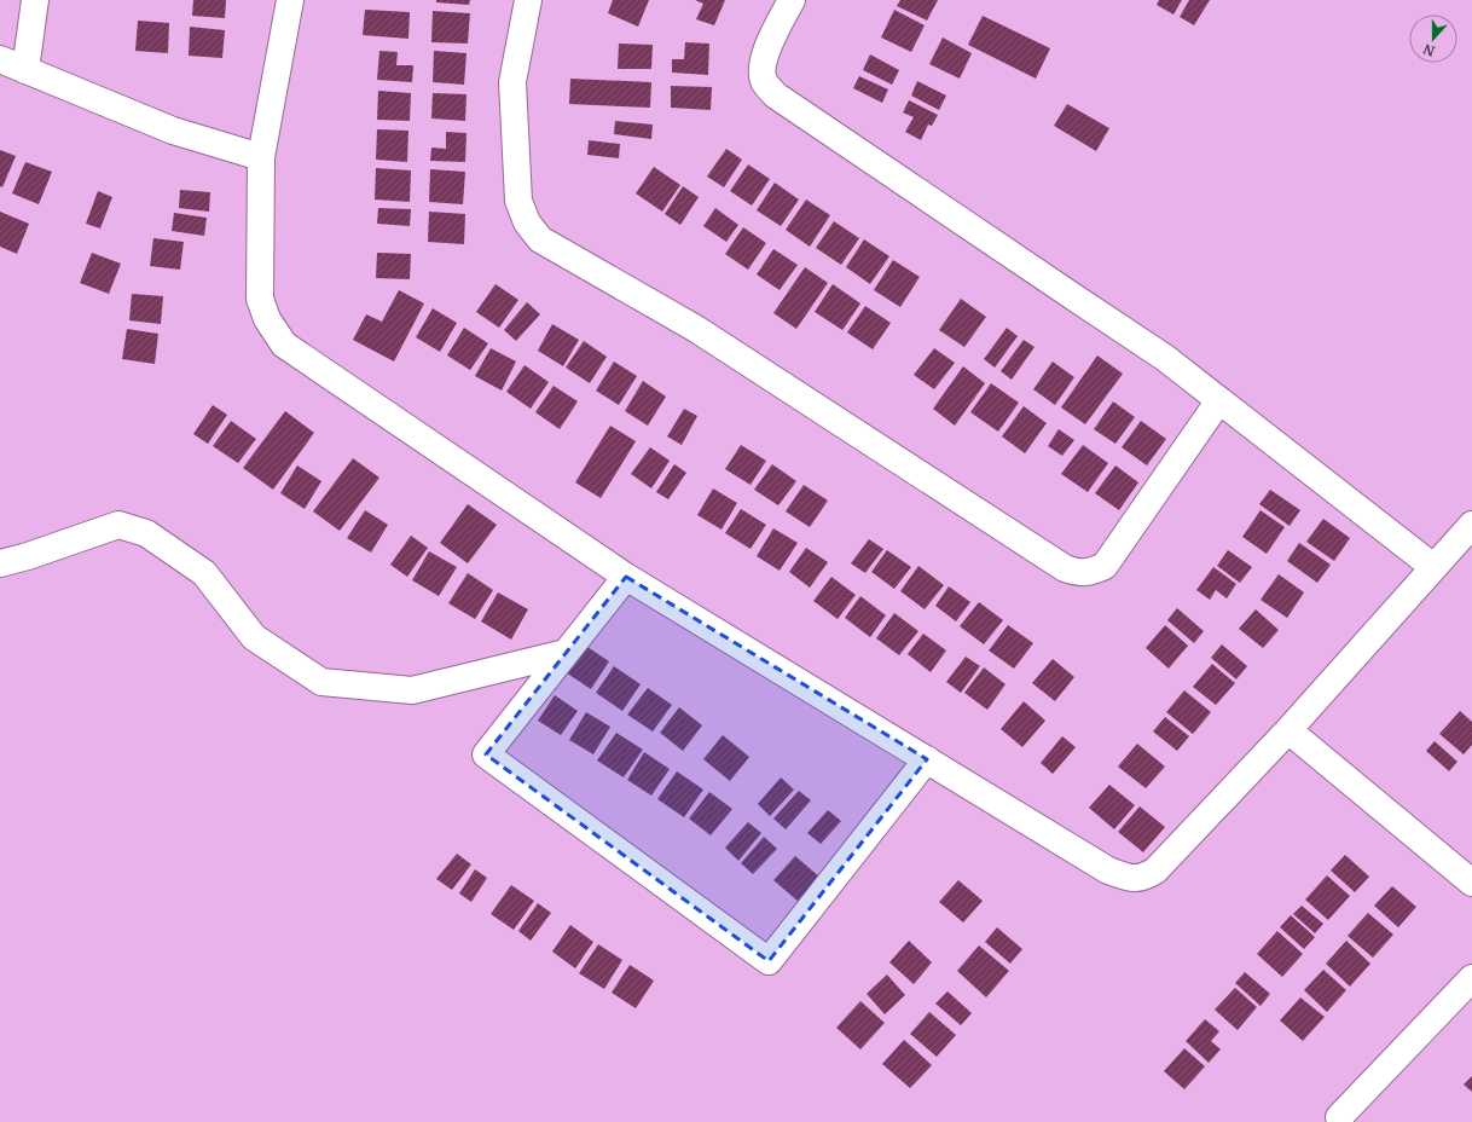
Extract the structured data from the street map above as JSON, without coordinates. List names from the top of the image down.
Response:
{
  "north": "bottom"
}
